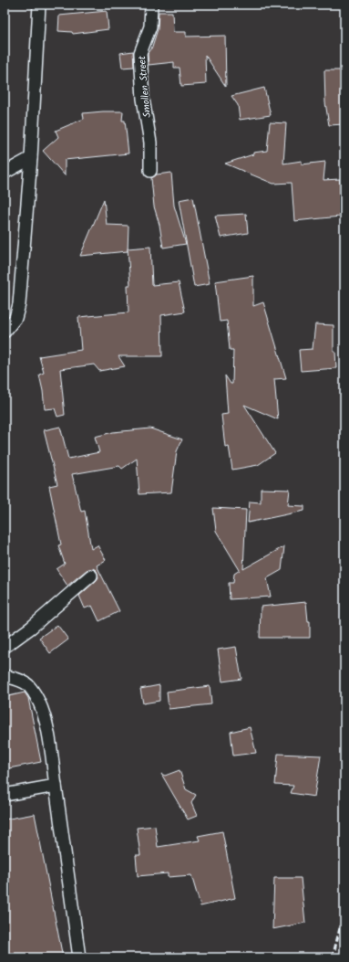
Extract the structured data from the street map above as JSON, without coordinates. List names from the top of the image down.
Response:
{
  "streets": {
    "lane": ["Smollen Street"]
  }
}
